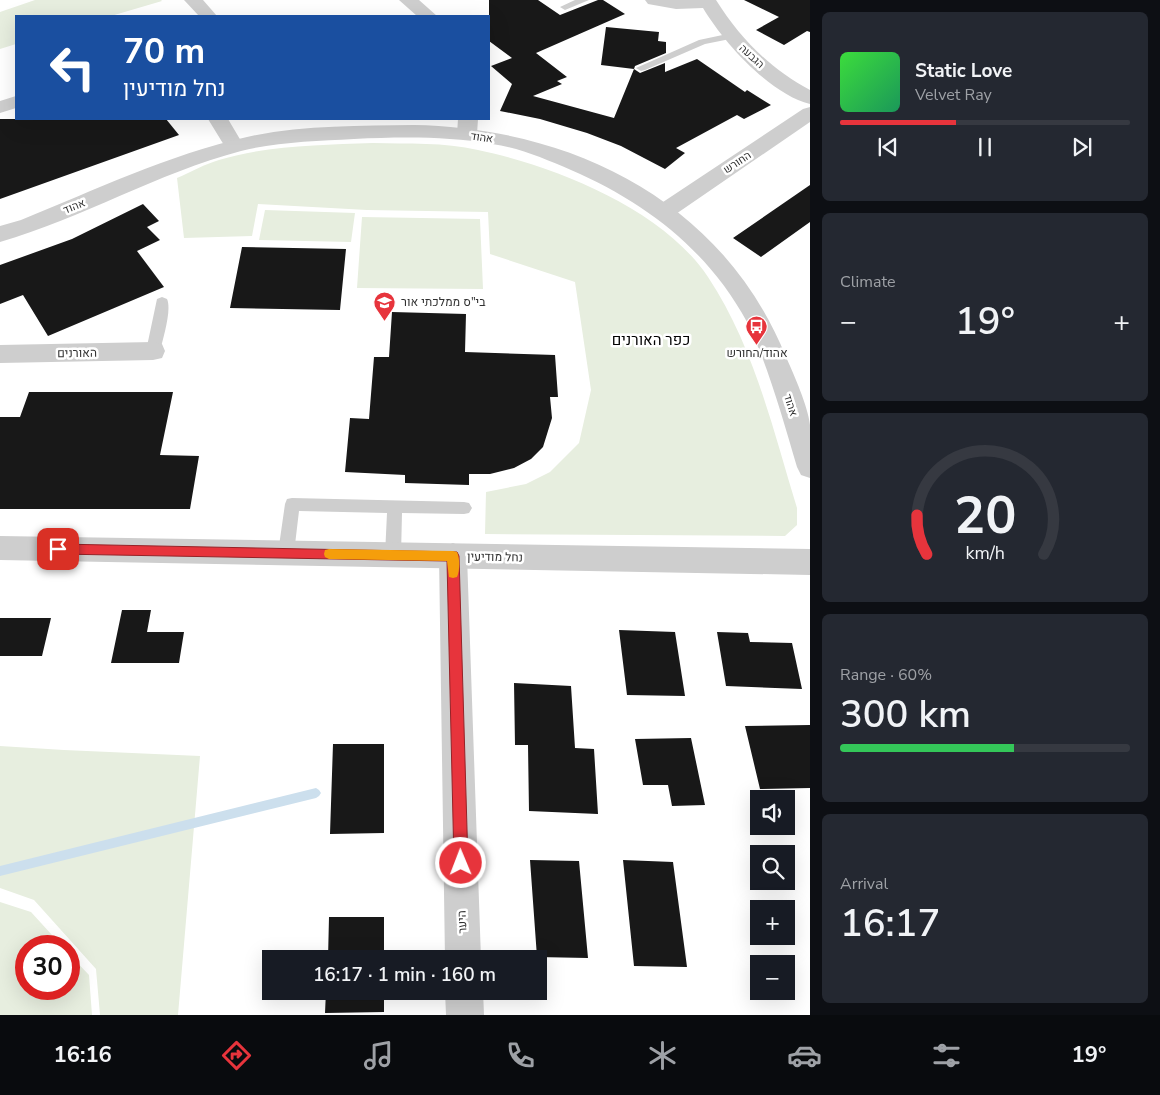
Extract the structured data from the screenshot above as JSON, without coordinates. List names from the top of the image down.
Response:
{
  "streets": {
    "street": [
      "הגבעה",
      "אהוד",
      "החורש",
      "האורנים",
      "נחל מודיעין",
      "היער"
    ]
  },
  "crossings": [
    ["אהוד", "החורש"],
    ["נחל מודיעין", "היער"]
  ],
  "districts": ["כפר האורנים"],
  "places": {
    "school or university": ["בי\"ס ממלכתי אור"],
    "bus stop": ["אהוד/החורש"]
  },
  "page": {
    "turn": ["70 m", "נחל מודיעין"],
    "song": ["Static Love", "Velvet Ray"],
    "tile": [
      "Climate",
      ["Range · 60%", "300 km"],
      ["Arrival", "16:17"]
    ],
    "heat": ["−", "19°", "+"],
    "map_buttons": ["+", "−"],
    "limit": "30",
    "trip": "16:17 · 1 min · 160 m",
    "tabs": ["16:16", "19°"],
    "gauge": ["20", "km/h"]
  }
}
